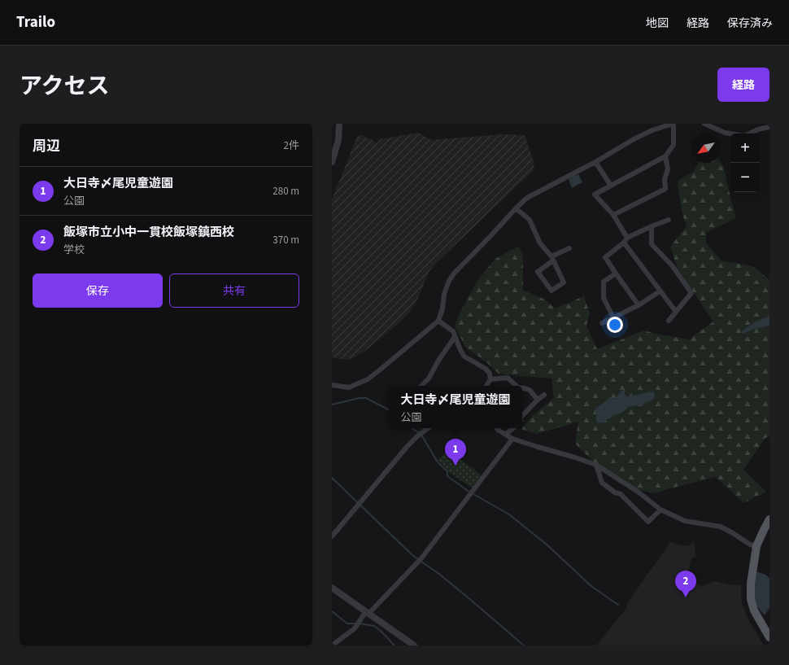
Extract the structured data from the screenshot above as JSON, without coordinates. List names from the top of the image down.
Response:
{
  "north": "bottom left",
  "page": {
    "header": "Trailo",
    "nav": ["地図", "経路", "保存済み"],
    "title": "アクセス",
    "buttons": [
      "経路",
      ["保存", "共有"]
    ],
    "heading": ["周辺", "2件"],
    "map_buttons": ["+", "−"],
    "list": [
      {
        "mark": "1",
        "name": "大日寺〆尾児童遊園",
        "note": "公園",
        "value": "280 m"
      },
      {
        "mark": "2",
        "name": "飯塚市立小中一貫校飯塚鎮西校",
        "note": "学校",
        "value": "370 m"
      }
    ],
    "popup": ["大日寺〆尾児童遊園", "公園"],
    "pins": ["1", "2"]
  }
}
